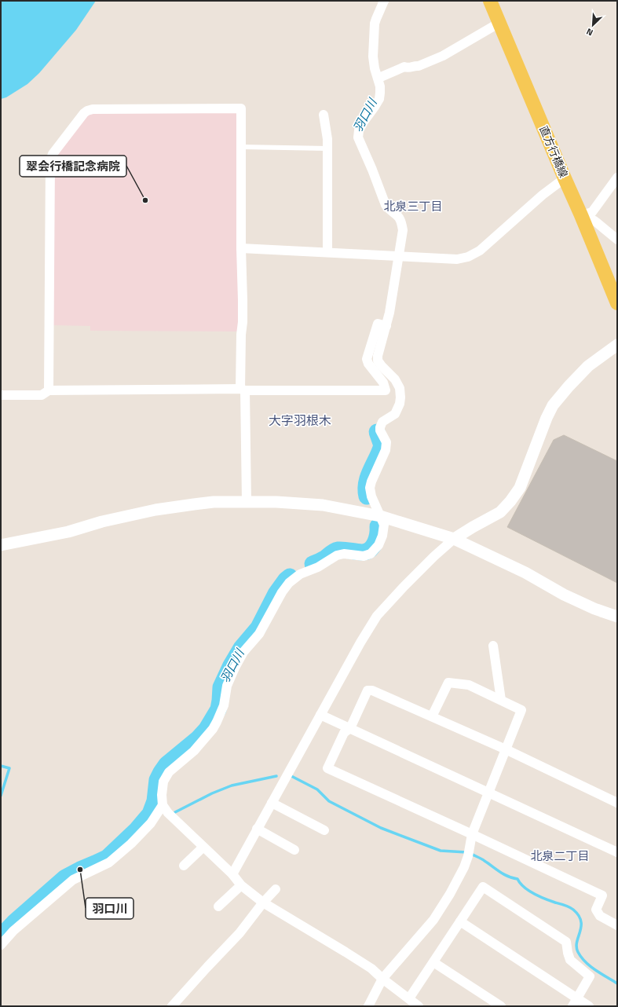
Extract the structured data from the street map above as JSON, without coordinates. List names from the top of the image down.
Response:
{
  "streets": {
    "main road": ["直方行橋線"]
  },
  "districts": ["北泉三丁目", "大字羽根木", "北泉二丁目"],
  "water": ["羽口川"],
  "places": ["翠会行橋記念病院", "羽口川"],
  "north": "bottom left"
}
